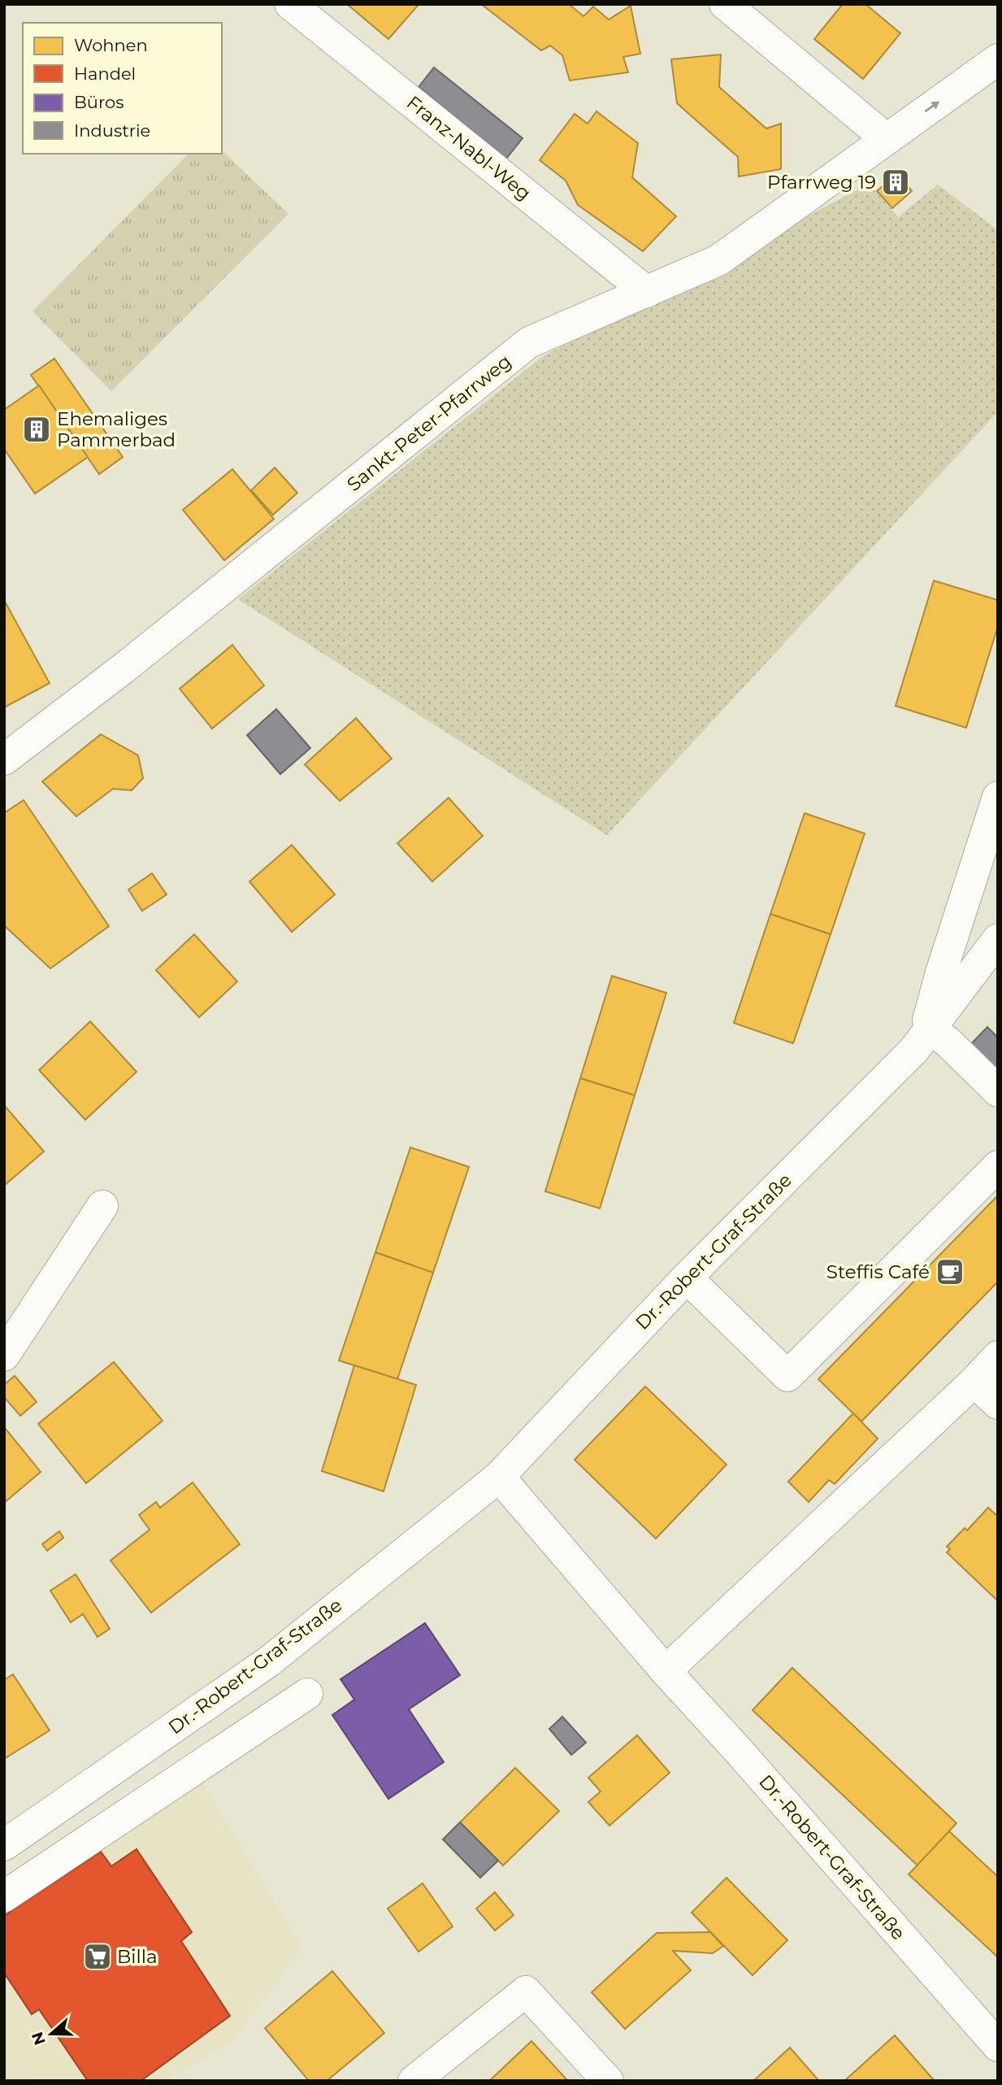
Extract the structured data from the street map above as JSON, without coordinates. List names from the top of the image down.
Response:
{
  "streets": {
    "street": ["Franz-Nabl-Weg", "Sankt-Peter-Pfarrweg", "Dr.-Robert-Graf-Straße"]
  },
  "crossings": [
    ["Franz-Nabl-Weg", "Sankt-Peter-Pfarrweg"]
  ],
  "places": {
    "building": ["Pfarrweg 19", "Ehemaliges Pammerbad"],
    "cafe": ["Steffis Café"],
    "supermarket": ["Billa"]
  },
  "legend": [
    "Wohnen",
    "Handel",
    "Büros",
    "Industrie"
  ],
  "north": "left"
}
